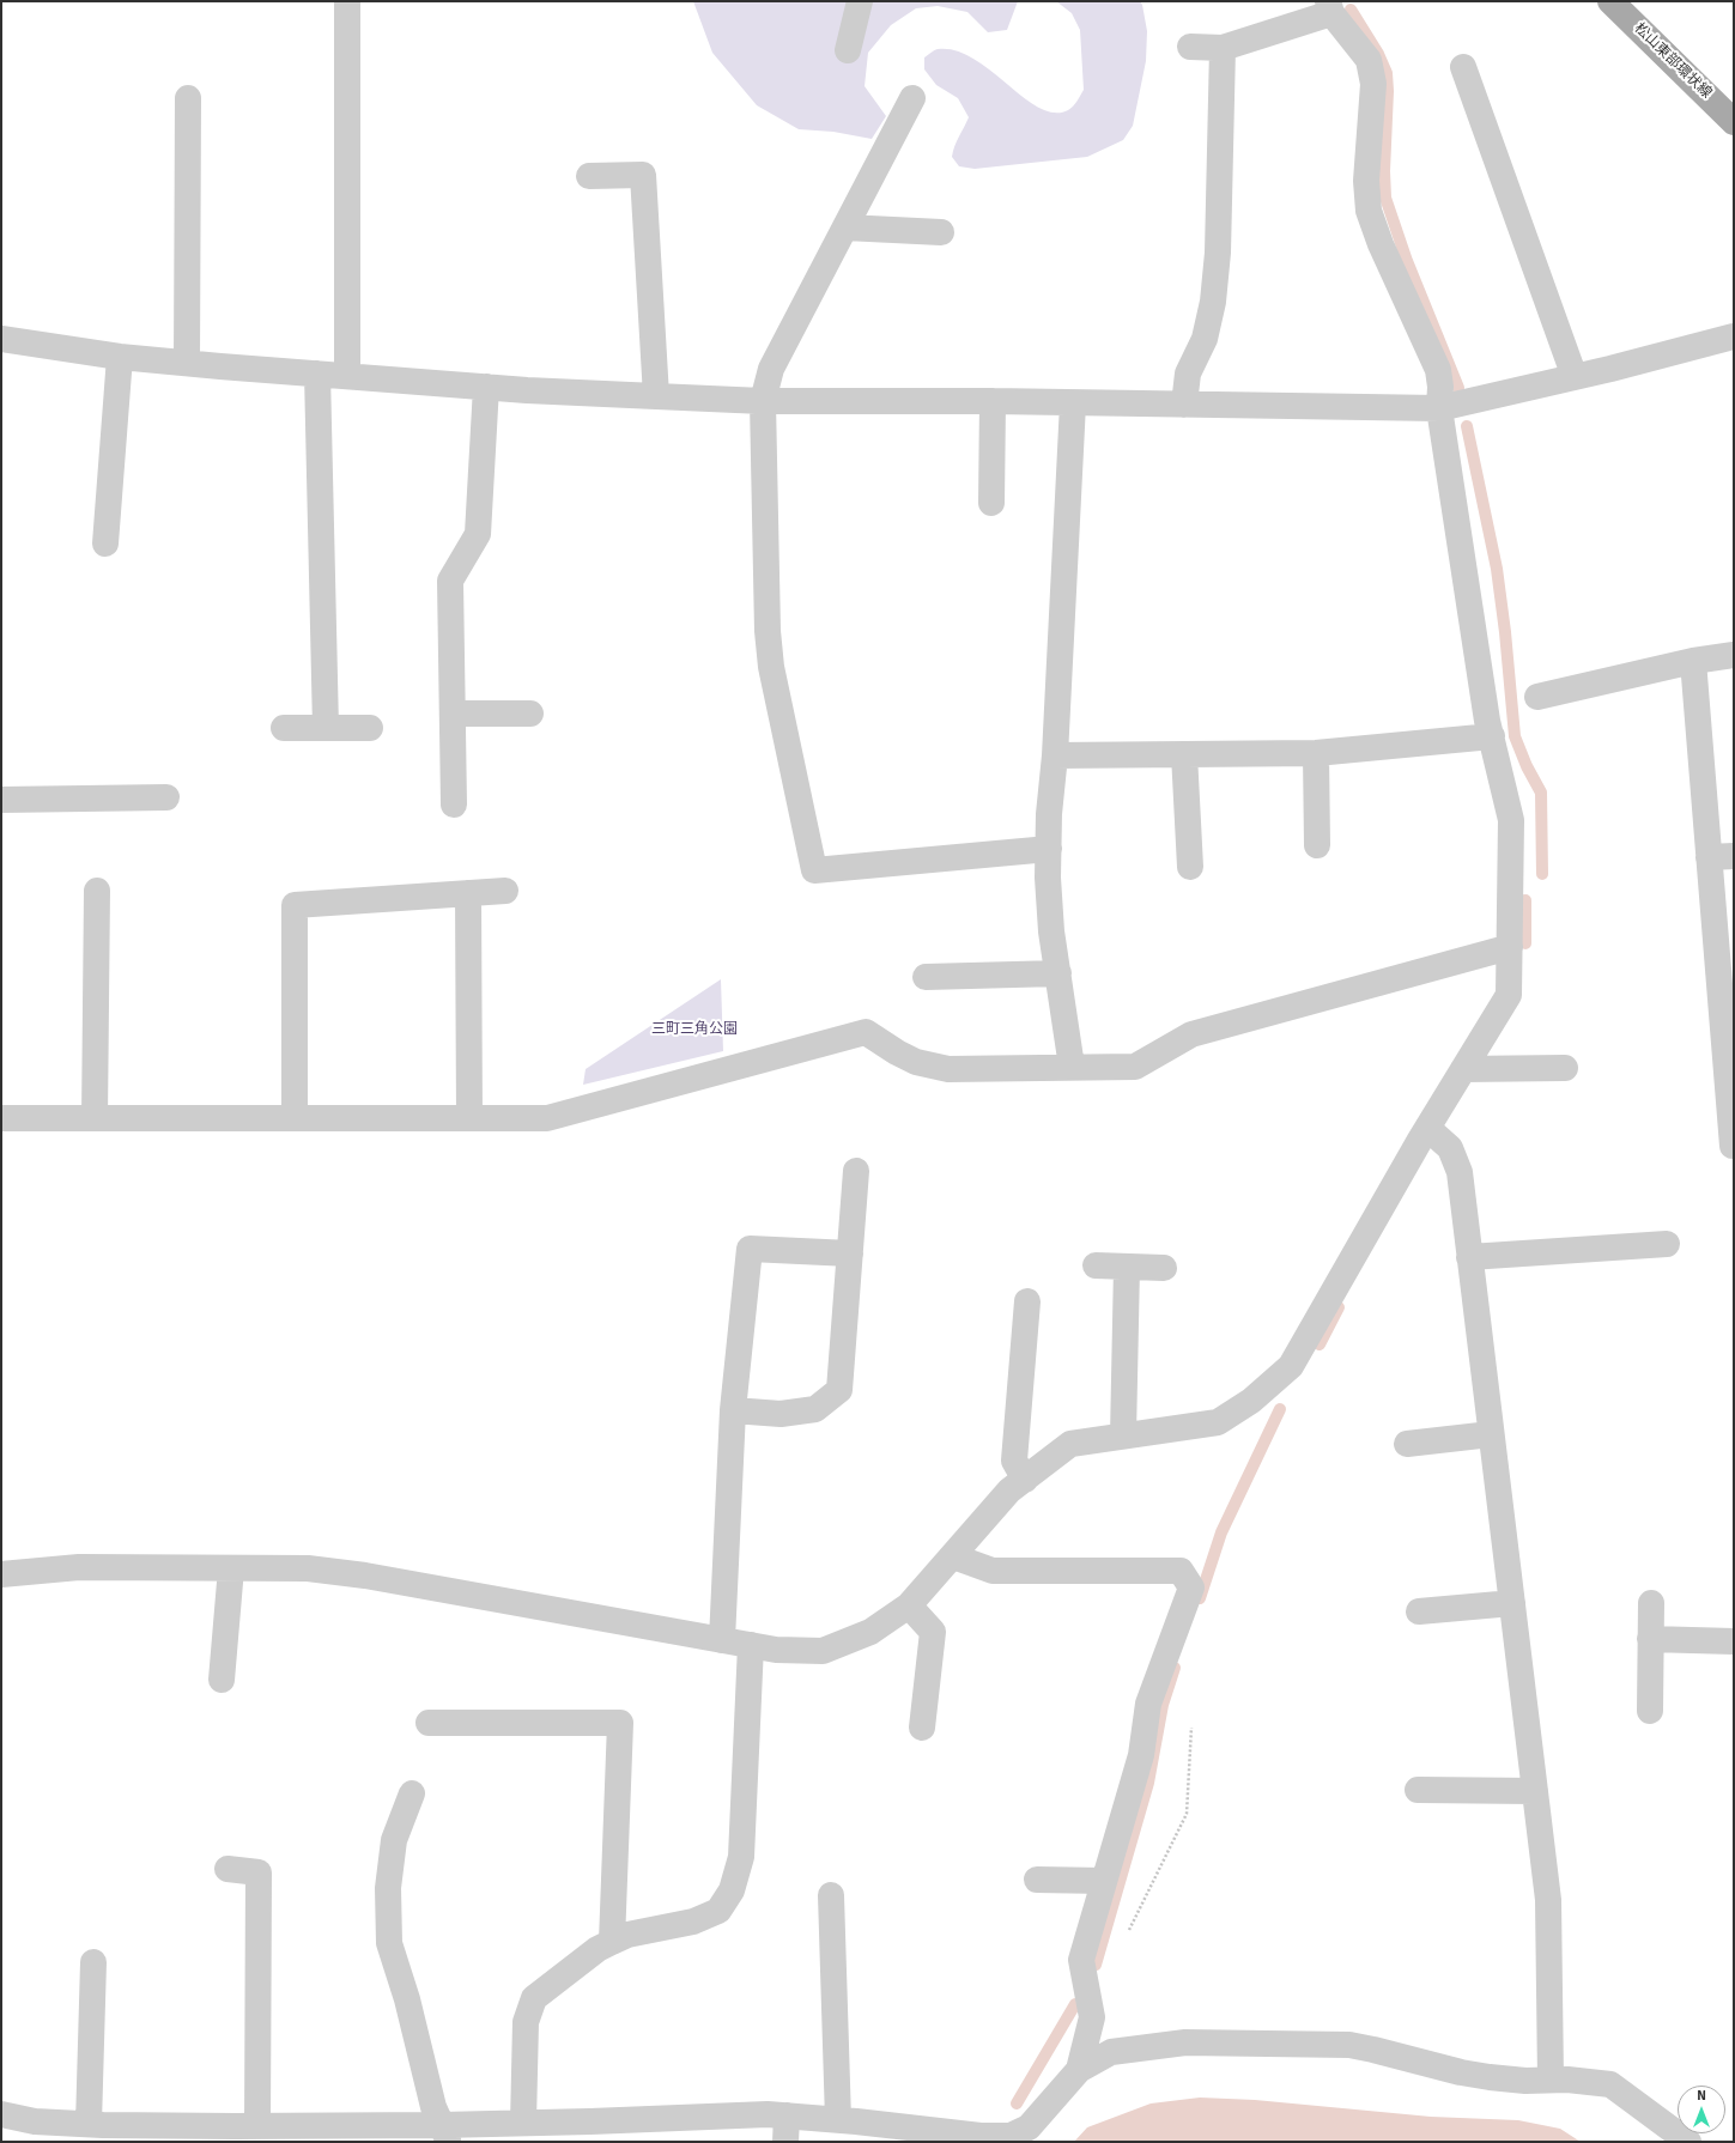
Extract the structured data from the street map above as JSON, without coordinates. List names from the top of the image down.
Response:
{
  "streets": {
    "main road": ["松山東部環状線"]
  },
  "parks": ["三町三角公園"],
  "north": "top"
}
